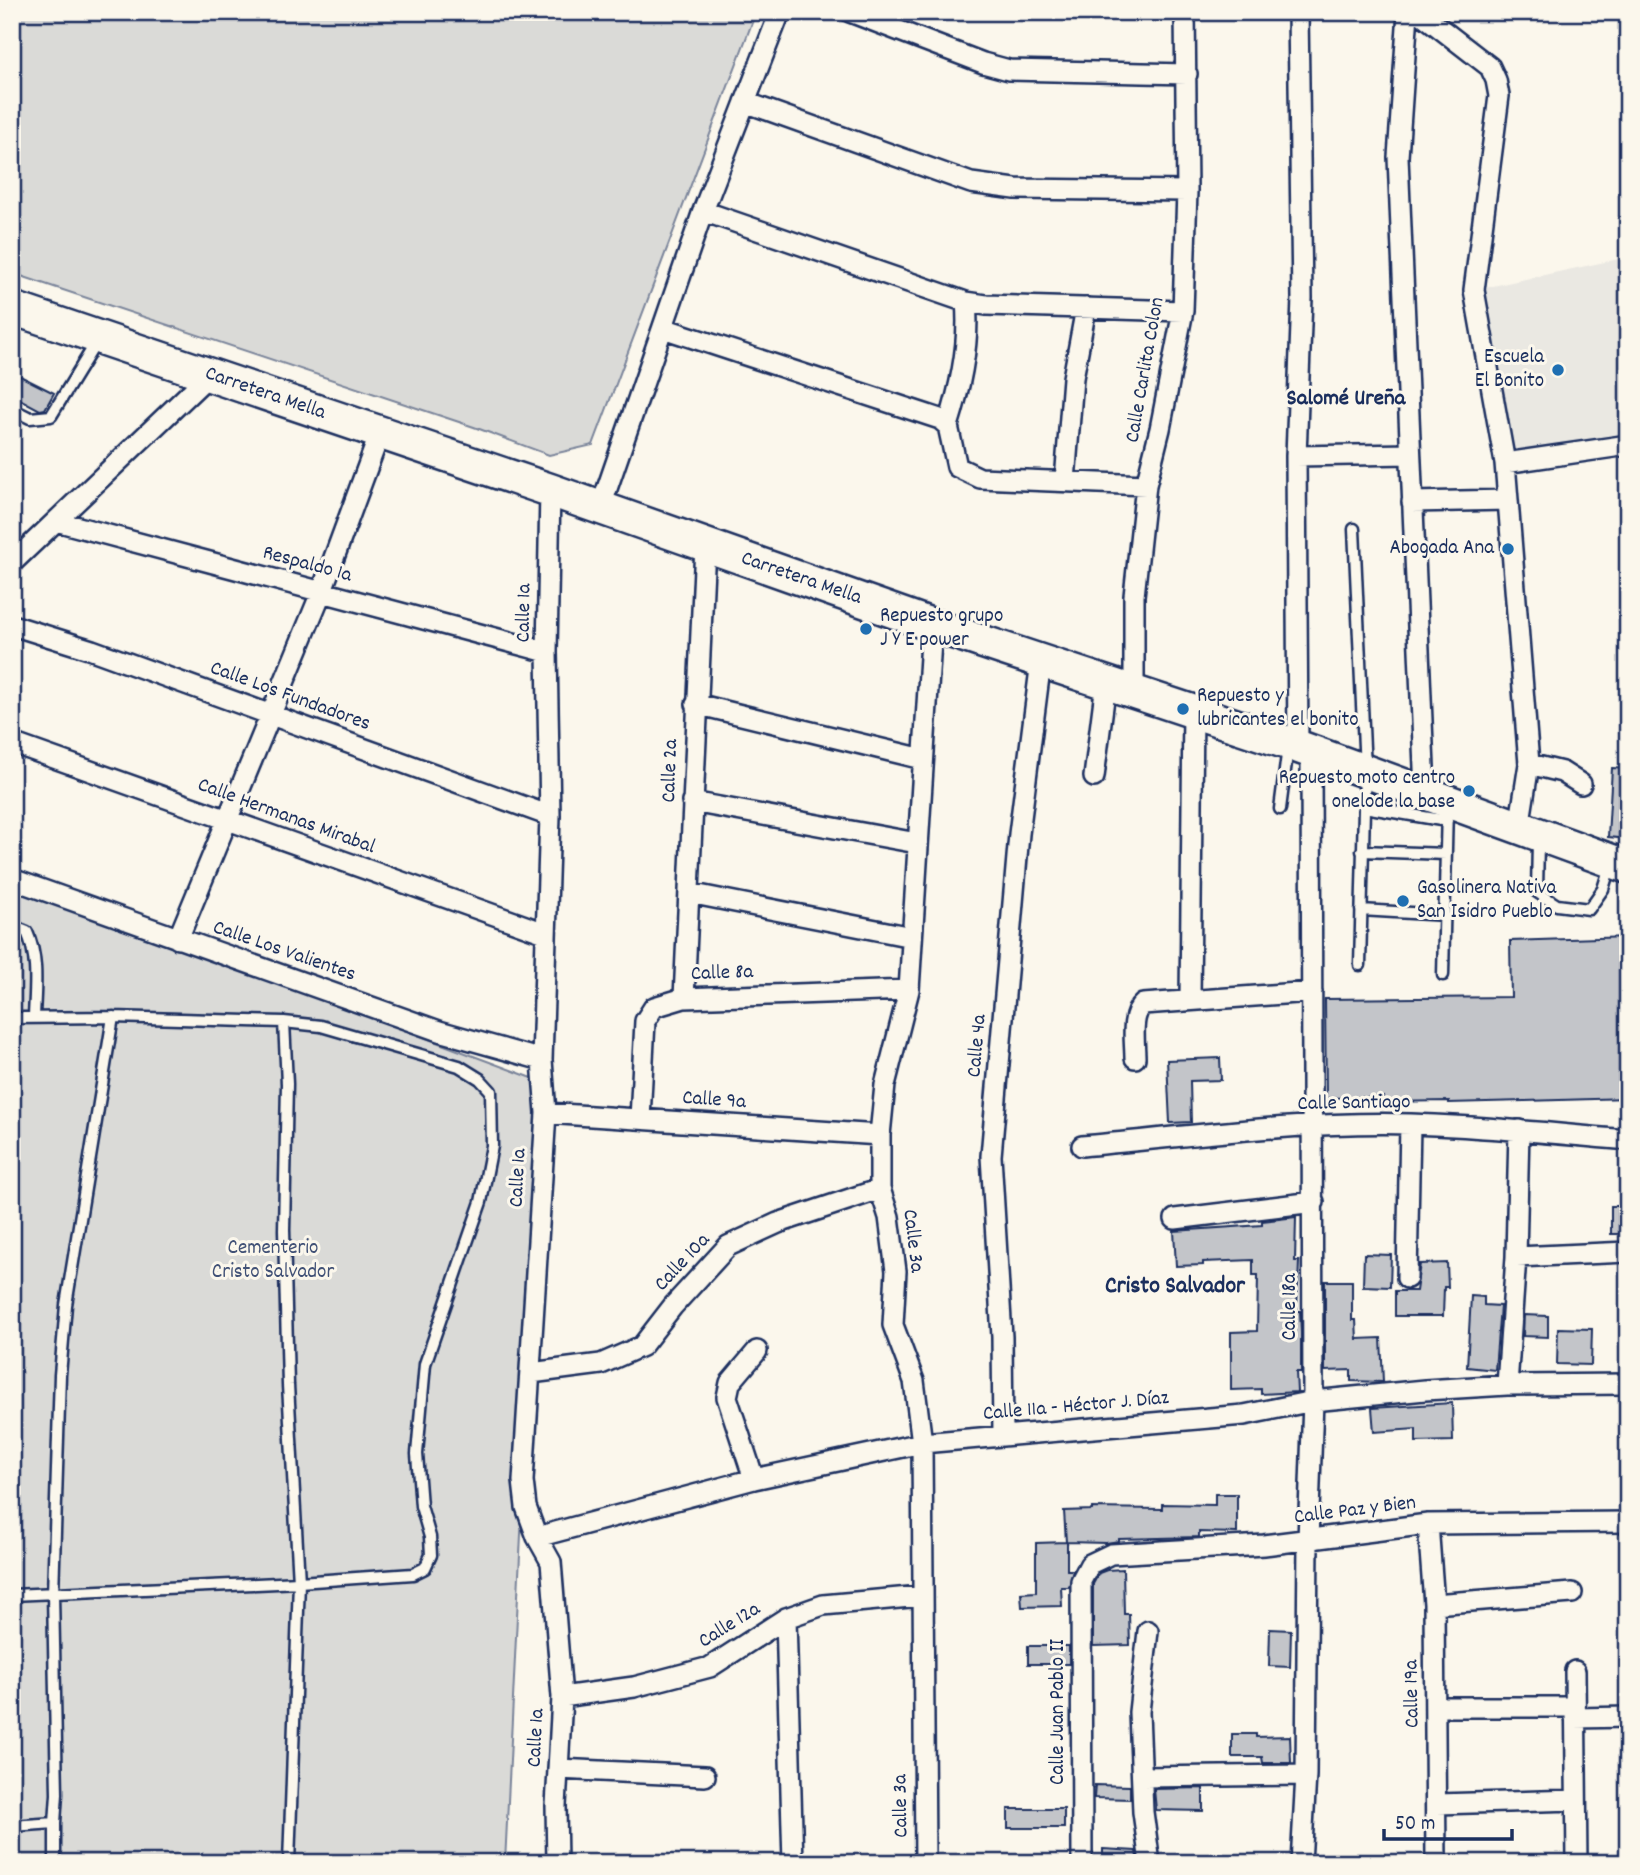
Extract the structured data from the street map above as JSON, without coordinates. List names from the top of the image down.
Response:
{
  "streets": {
    "main road": ["Carretera Mella"],
    "street": [
      "Calle Carlita Colon",
      "Respaldo 1a",
      "Calle 1a",
      "Calle Los Fundadores",
      "Calle 2a",
      "Calle Hermanas Mirabal",
      "Calle Los Valientes",
      "Calle 8a",
      "Calle 4a",
      "Calle 9a",
      "Calle Santiago",
      "Calle 3a",
      "Calle 10a",
      "Calle 18a",
      "Calle 11a - Héctor J. Díaz",
      "Calle Paz y Bien",
      "Calle 12a",
      "Calle 19a",
      "Calle Juan Pablo II"
    ]
  },
  "crossings": [
    ["Calle Carlita Colon", "Carretera Mella"],
    ["Carretera Mella", "Calle 1a"],
    ["Carretera Mella", "Calle 2a"],
    ["Carretera Mella", "Calle 4a"],
    ["Carretera Mella", "Calle 3a"],
    ["Carretera Mella", "Calle 18a"],
    ["Respaldo 1a", "Calle 1a"],
    ["Calle 1a", "Calle Los Fundadores"],
    ["Calle 1a", "Calle Hermanas Mirabal"],
    ["Calle 1a", "Calle Los Valientes"],
    ["Calle 1a", "Calle 9a"],
    ["Calle 1a", "Calle 10a"],
    ["Calle 1a", "Calle 11a - Héctor J. Díaz"],
    ["Calle 1a", "Calle 12a"],
    ["Calle 2a", "Calle 8a"],
    ["Calle 8a", "Calle 9a"],
    ["Calle 8a", "Calle 3a"],
    ["Calle 4a", "Calle 11a - Héctor J. Díaz"],
    ["Calle 9a", "Calle 3a"],
    ["Calle Santiago", "Calle 18a"],
    ["Calle 3a", "Calle 10a"],
    ["Calle 3a", "Calle 11a - Héctor J. Díaz"],
    ["Calle 3a", "Calle 12a"],
    ["Calle 18a", "Calle 11a - Héctor J. Díaz"],
    ["Calle 18a", "Calle Paz y Bien"],
    ["Calle Paz y Bien", "Calle 19a"],
    ["Calle Paz y Bien", "Calle Juan Pablo II"]
  ],
  "districts": ["Salomé Ureña", "Cristo Salvador"],
  "parks": ["Cementerio Cristo Salvador"],
  "places": [
    "Escuela El Bonito",
    "Abogada Ana",
    "Repuesto grupo J Y E power",
    "Repuesto y lubricantes el bonito",
    "Repuesto moto centro onelode la base",
    "Gasolinera Nativa San Isidro Pueblo"
  ],
  "scale_bar": "50 m"
}
